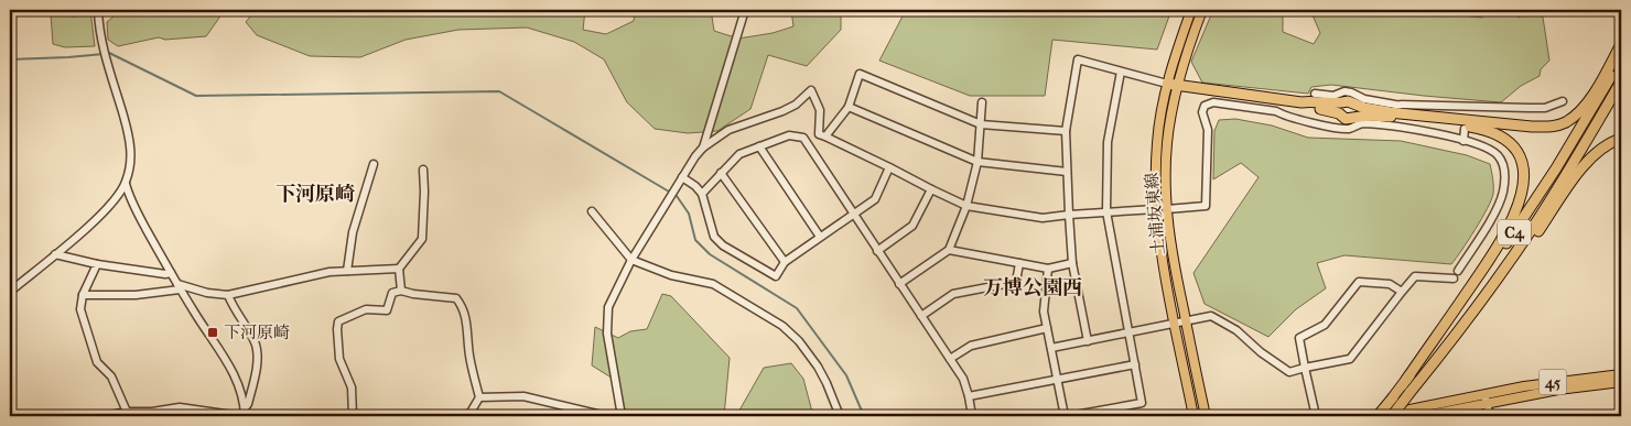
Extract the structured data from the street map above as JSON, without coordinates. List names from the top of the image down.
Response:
{
  "streets": {
    "highway": ["C4"],
    "main road": ["土浦坂東線", "45"]
  },
  "crossings": [
    ["C4", "45"]
  ],
  "districts": ["下河原崎", "万博公園西"],
  "places": {
    "transit": ["下河原崎"]
  }
}
